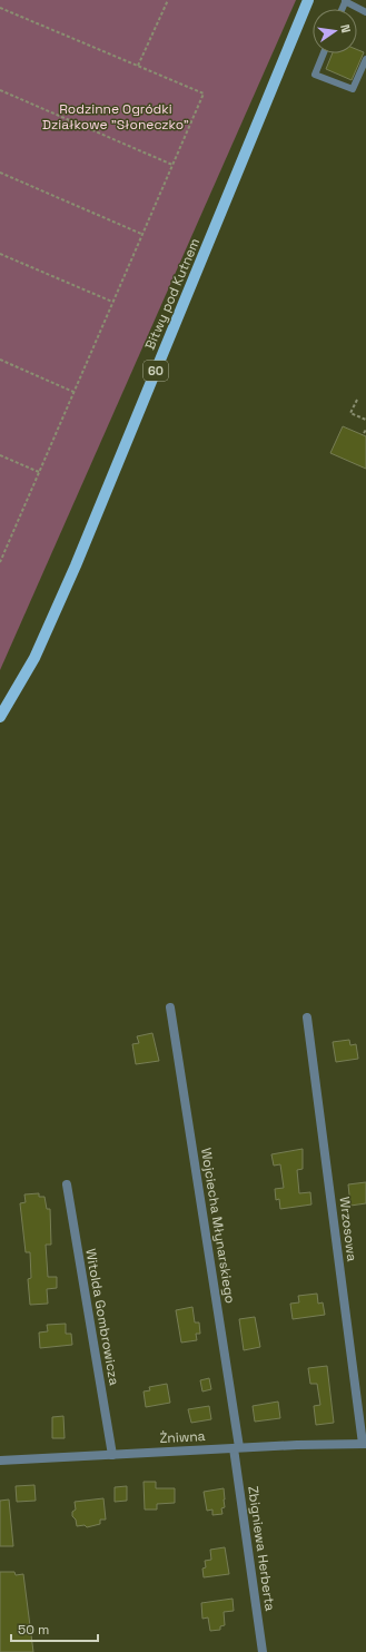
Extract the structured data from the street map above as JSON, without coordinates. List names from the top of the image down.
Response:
{
  "streets": {
    "main road": ["Bitwy pod Kutnem", "60"],
    "street": [
      "Wojciecha Młynarskiego",
      "Wrzosowa",
      "Witolda Gombrowicza",
      "Żniwna",
      "Zbigniewa Herberta"
    ]
  },
  "crossings": [
    ["Wojciecha Młynarskiego", "Żniwna"],
    ["Wojciecha Młynarskiego", "Zbigniewa Herberta"],
    ["Wrzosowa", "Żniwna"],
    ["Witolda Gombrowicza", "Żniwna"],
    ["Żniwna", "Zbigniewa Herberta"]
  ],
  "parks": ["Rodzinne Ogródki Działkowe \"Słoneczko\""],
  "scale_bar": "50 m",
  "north": "right"
}
